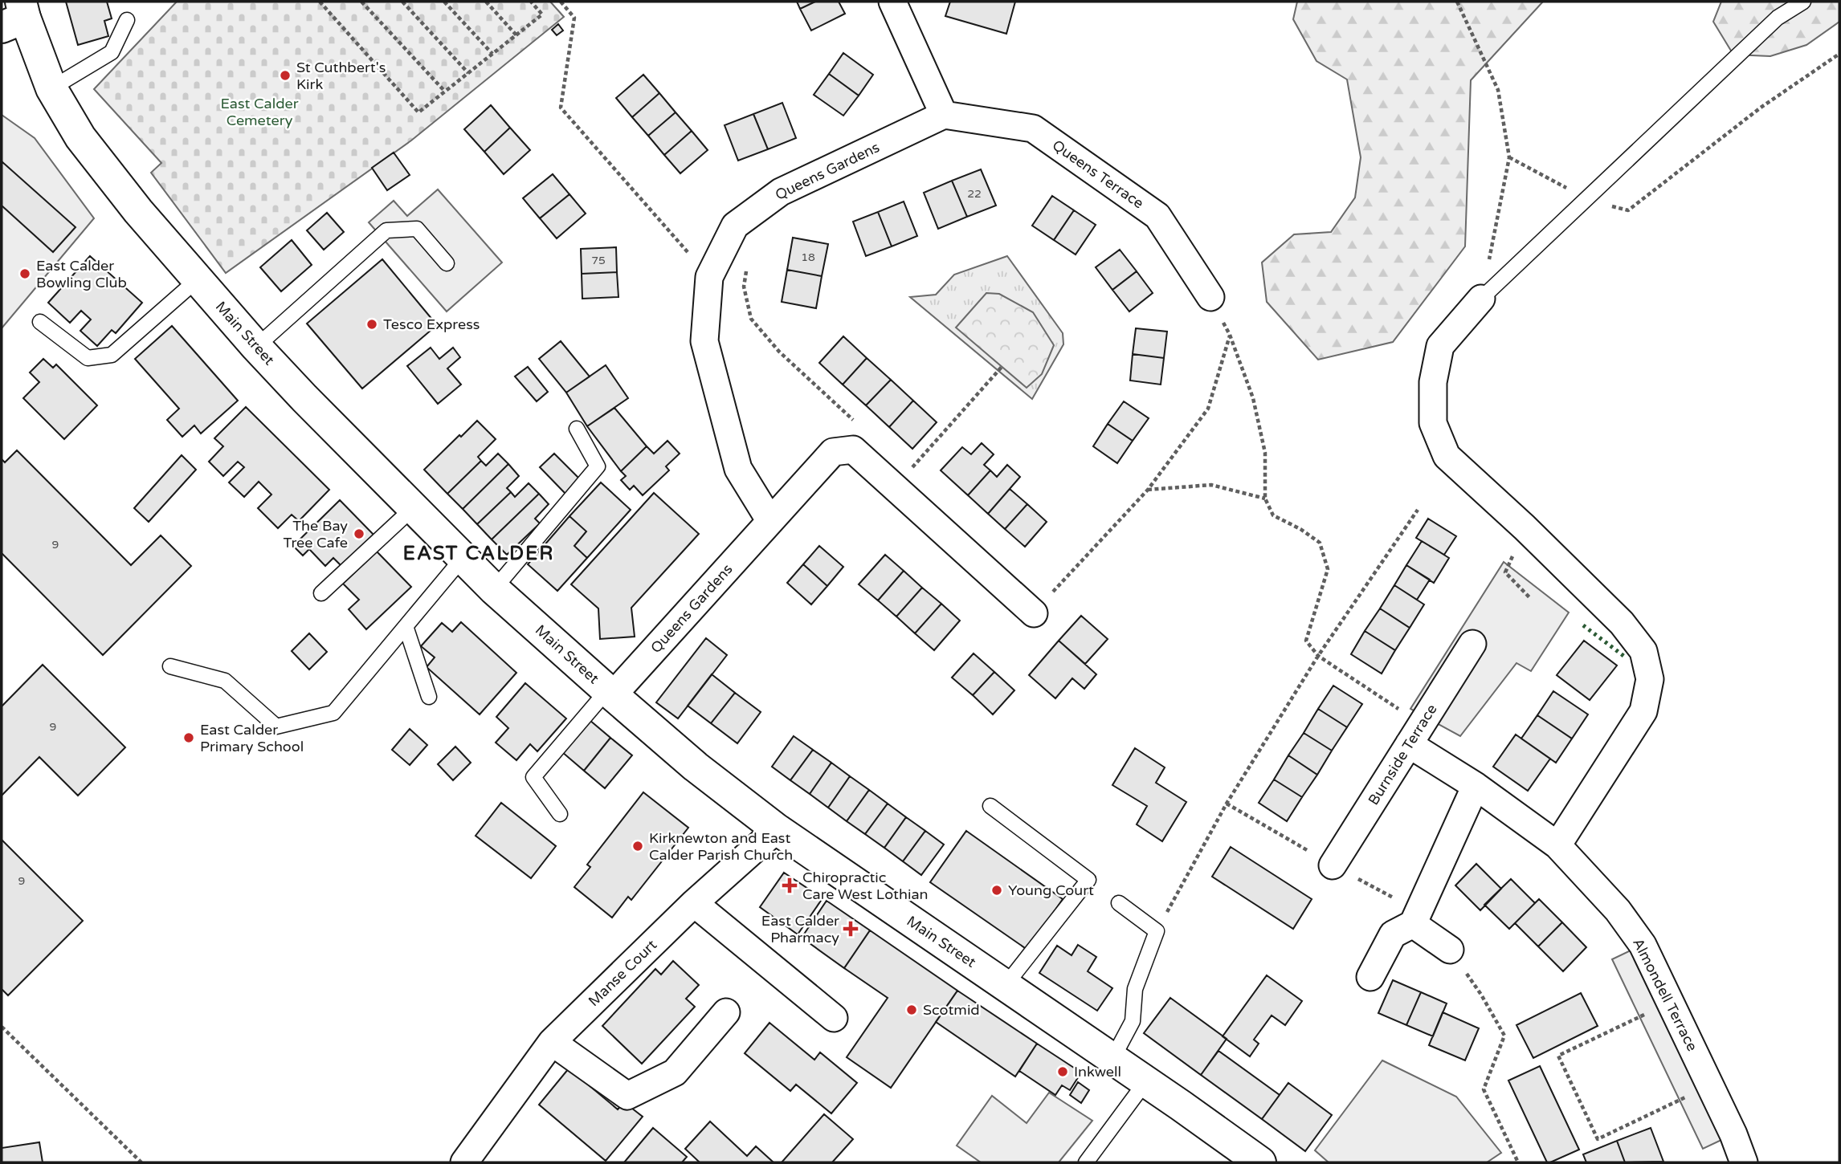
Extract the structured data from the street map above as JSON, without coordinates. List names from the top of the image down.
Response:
{
  "streets": {
    "main road": ["Main Street"],
    "street": [
      "Queens Gardens",
      "Queens Terrace",
      "Burnside Terrace",
      "Manse Court",
      "Almondell Terrace"
    ]
  },
  "crossings": [
    ["Queens Gardens", "Queens Terrace"],
    ["Queens Gardens", "Main Street"],
    ["Main Street", "Manse Court"],
    ["Burnside Terrace", "Almondell Terrace"]
  ],
  "districts": ["EAST CALDER"],
  "parks": ["East Calder Cemetery"],
  "places": {
    "other": [
      "St Cuthbert's Kirk",
      "East Calder Bowling Club",
      "Tesco Express",
      "The Bay Tree Cafe",
      "East Calder Primary School",
      "Kirknewton and East Calder Parish Church",
      "Young Court",
      "Scotmid",
      "Inkwell"
    ],
    "health": ["Chiropractic Care West Lothian", "East Calder Pharmacy"]
  },
  "house_numbers": [
    "22",
    "18",
    "75",
    "9",
    "9",
    "9"
  ]
}
